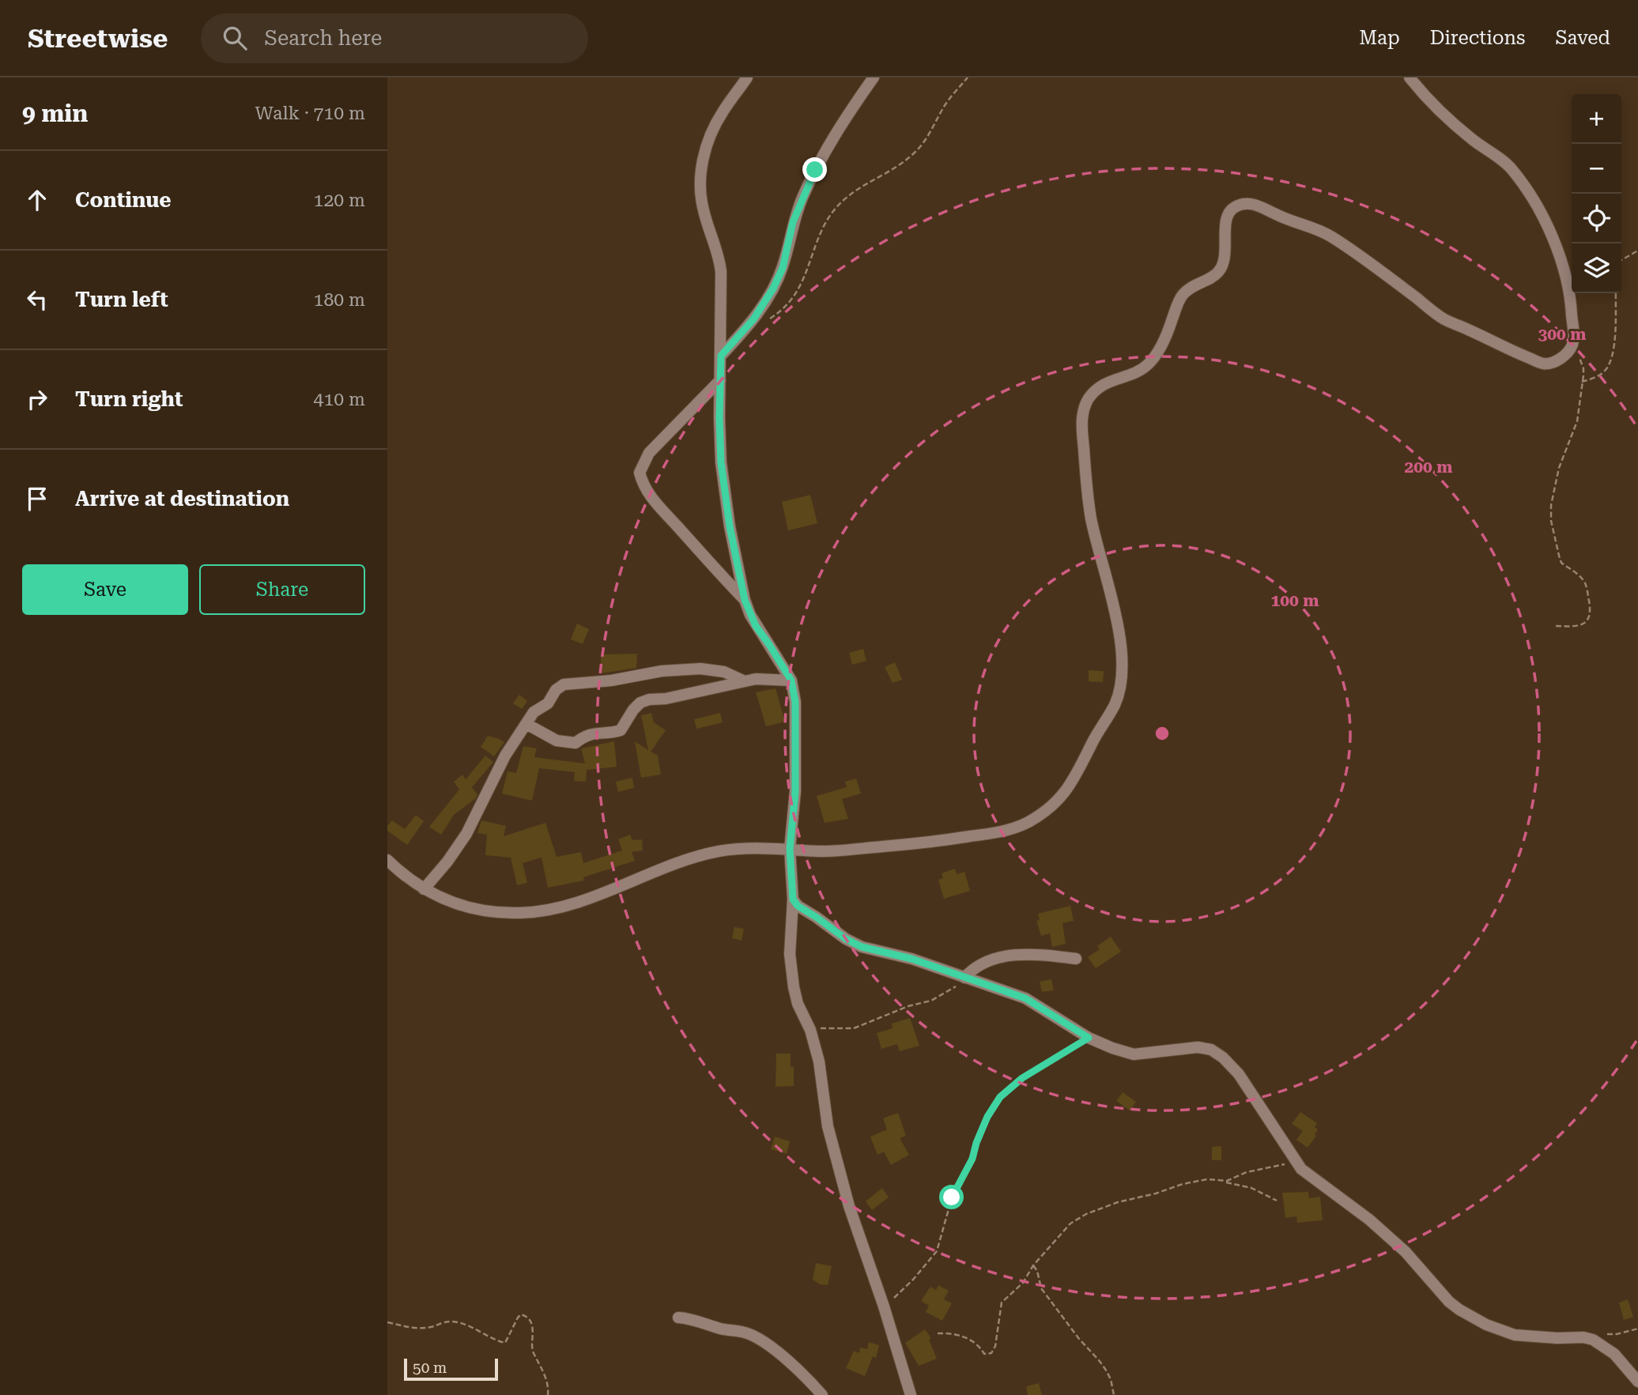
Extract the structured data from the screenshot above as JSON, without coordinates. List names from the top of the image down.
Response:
{
  "scale_bar": "50 m",
  "page": {
    "header": "Streetwise",
    "search": "Search here",
    "nav": ["Map", "Directions", "Saved"],
    "heading": ["9 min", "Walk · 710 m"],
    "map_buttons": ["+", "−"],
    "list": [
      ["Continue", "120 m"],
      ["Turn left", "180 m"],
      ["Turn right", "410 m"],
      "Arrive at destination"
    ],
    "buttons": ["Save", "Share"],
    "scale": "50 m"
  },
  "rings": ["300 m", "200 m", "100 m"]
}
